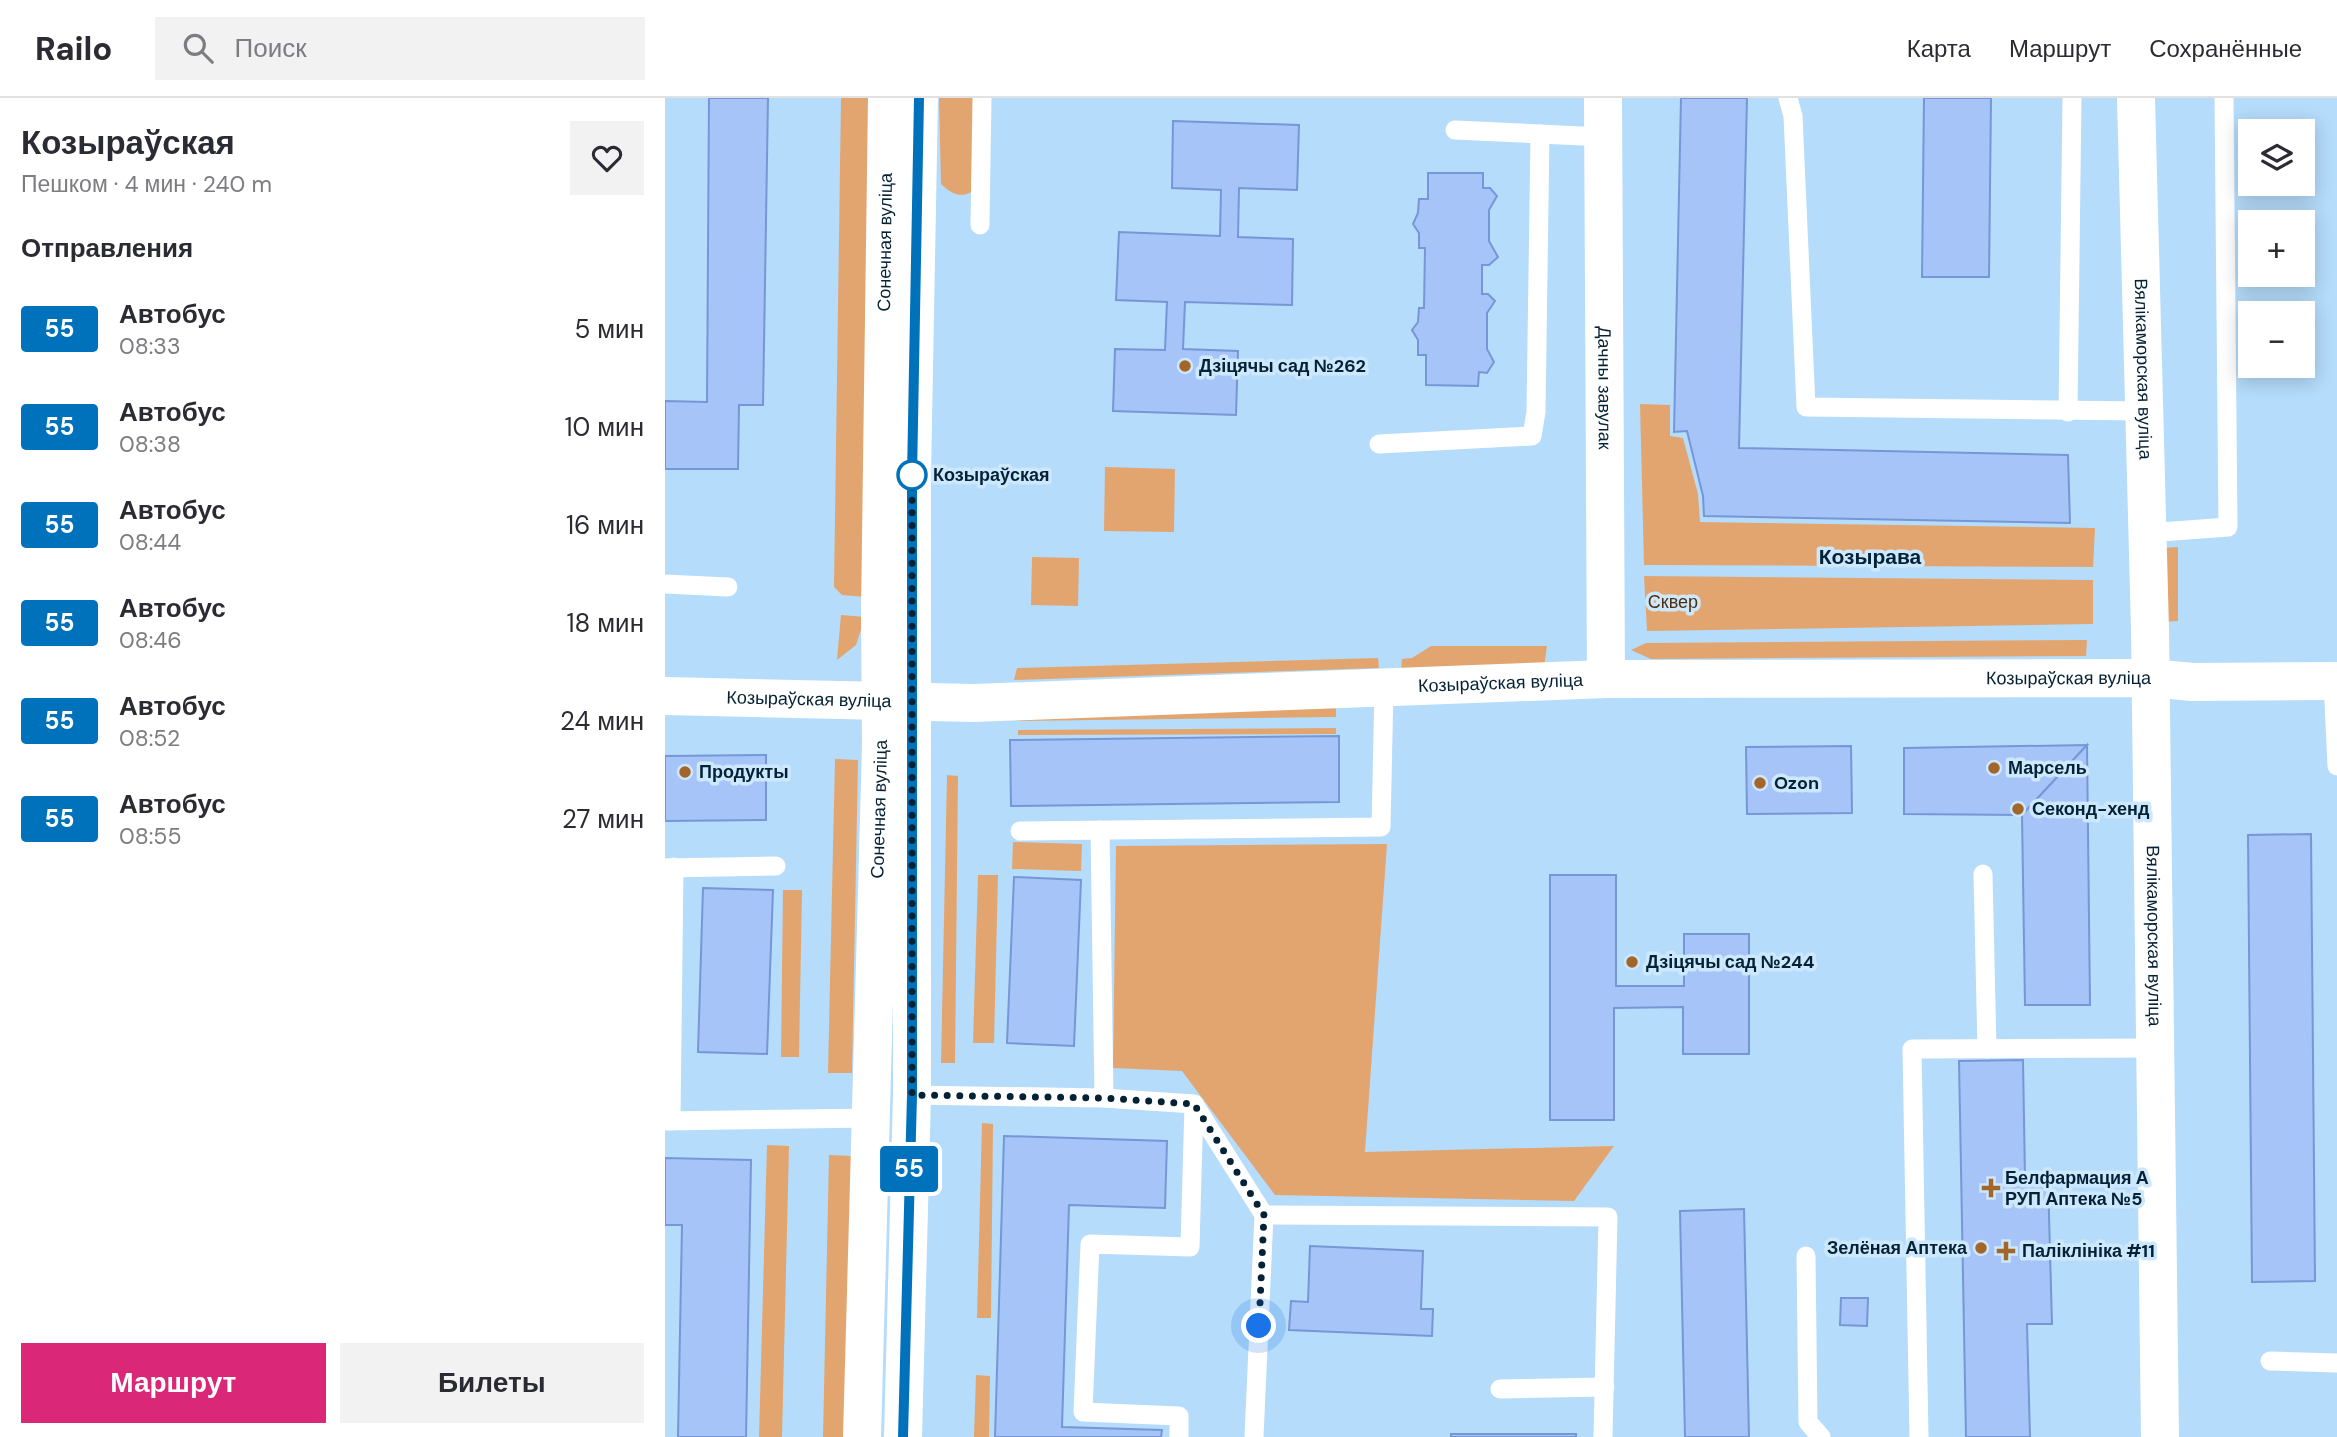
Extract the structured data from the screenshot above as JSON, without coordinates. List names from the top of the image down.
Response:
{
  "streets": {
    "street": [
      "Сонечная вуліца",
      "Вялікаморская вуліца",
      "Дачны завулак",
      "Козыраўская вуліца"
    ]
  },
  "crossings": [
    ["Сонечная вуліца", "Козыраўская вуліца"],
    ["Вялікаморская вуліца", "Козыраўская вуліца"],
    ["Дачны завулак", "Козыраўская вуліца"]
  ],
  "districts": ["Козырава"],
  "parks": ["Сквер"],
  "places": {
    "other": [
      "Дзіцячы сад №262",
      "Козыраўская",
      "Марсель",
      "Продукты",
      "Ozon",
      "Секонд-хенд",
      "Дзіцячы сад №244",
      "Зелёная Аптека"
    ],
    "health": ["Белфармация А РУП Аптека №5", "Паліклініка #11"]
  },
  "lines": ["bus line 55"],
  "page": {
    "header": "Railo",
    "search": "Поиск",
    "nav": ["Карта", "Маршрут", "Сохранённые"],
    "heading": [
      ["Козыраўская", "Пешком · 4 мин · 240 m"],
      "Отправления"
    ],
    "on_map": "55",
    "map_buttons": ["+", "−"],
    "list": [
      {
        "mark": "55",
        "name": "Автобус",
        "note": "08:33",
        "value": "5 мин"
      },
      {
        "mark": "55",
        "name": "Автобус",
        "note": "08:38",
        "value": "10 мин"
      },
      {
        "mark": "55",
        "name": "Автобус",
        "note": "08:44",
        "value": "16 мин"
      },
      {
        "mark": "55",
        "name": "Автобус",
        "note": "08:46",
        "value": "18 мин"
      },
      {
        "mark": "55",
        "name": "Автобус",
        "note": "08:52",
        "value": "24 мин"
      },
      {
        "mark": "55",
        "name": "Автобус",
        "note": "08:55",
        "value": "27 мин"
      }
    ],
    "buttons": ["Маршрут", "Билеты"]
  }
}
